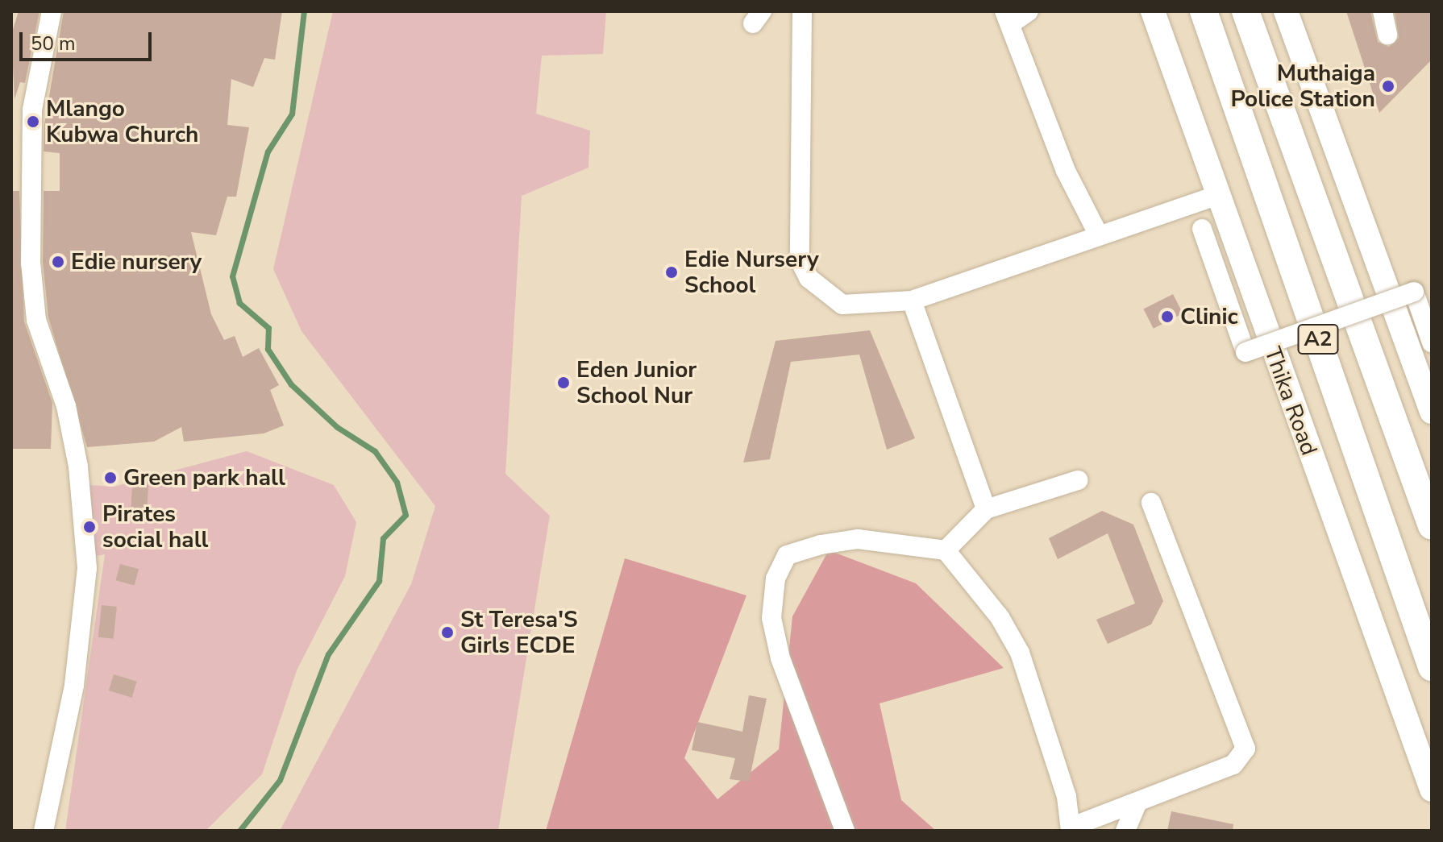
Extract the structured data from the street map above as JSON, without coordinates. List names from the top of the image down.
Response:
{
  "streets": {
    "highway": ["A2", "Thika Road"]
  },
  "places": [
    "Muthaiga Police Station",
    "Mlango Kubwa Church",
    "Edie nursery",
    "Edie Nursery School",
    "Clinic",
    "Eden Junior School Nur",
    "Green park hall",
    "Pirates social hall",
    "St Teresa'S Girls ECDE"
  ],
  "scale_bar": "50 m"
}
